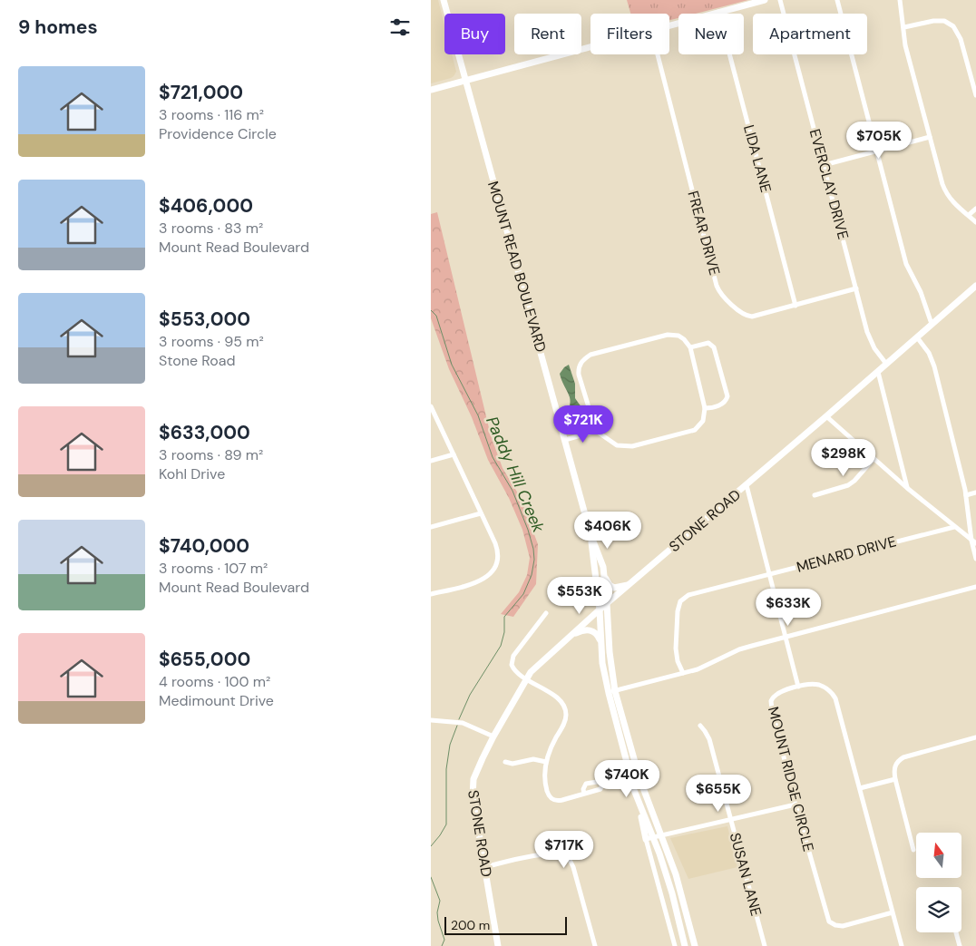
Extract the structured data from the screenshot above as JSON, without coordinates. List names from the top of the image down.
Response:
{
  "streets": {
    "main road": ["MOUNT READ BOULEVARD", "STONE ROAD"],
    "street": [
      "LIDA LANE",
      "EVERCLAY DRIVE",
      "FREAR DRIVE",
      "MENARD DRIVE",
      "MOUNT RIDGE CIRCLE",
      "SUSAN LANE"
    ]
  },
  "crossings": [
    ["LIDA LANE", "FREAR DRIVE"],
    ["EVERCLAY DRIVE", "FREAR DRIVE"],
    ["EVERCLAY DRIVE", "STONE ROAD"],
    ["MOUNT READ BOULEVARD", "STONE ROAD"]
  ],
  "water": ["Paddy Hill Creek"],
  "scale_bar": "200 m",
  "north": "top",
  "page": {
    "heading": "9 homes",
    "chip": [
      "Buy",
      "Rent",
      "Filters",
      "New",
      "Apartment"
    ],
    "list": [
      {
        "name": "$721,000",
        "note": "3 rooms · 116 m² · Providence Circle"
      },
      {
        "name": "$406,000",
        "note": "3 rooms · 83 m² · Mount Read Boulevard"
      },
      {
        "name": "$553,000",
        "note": "3 rooms · 95 m² · Stone Road"
      },
      {
        "name": "$633,000",
        "note": "3 rooms · 89 m² · Kohl Drive"
      },
      {
        "name": "$740,000",
        "note": "3 rooms · 107 m² · Mount Read Boulevard"
      },
      {
        "name": "$655,000",
        "note": "4 rooms · 100 m² · Medimount Drive"
      }
    ],
    "price": [
      "$705K",
      "$721K",
      "$298K",
      "$406K",
      "$553K",
      "$633K",
      "$740K",
      "$655K",
      "$717K"
    ],
    "scale": "200 m"
  }
}
